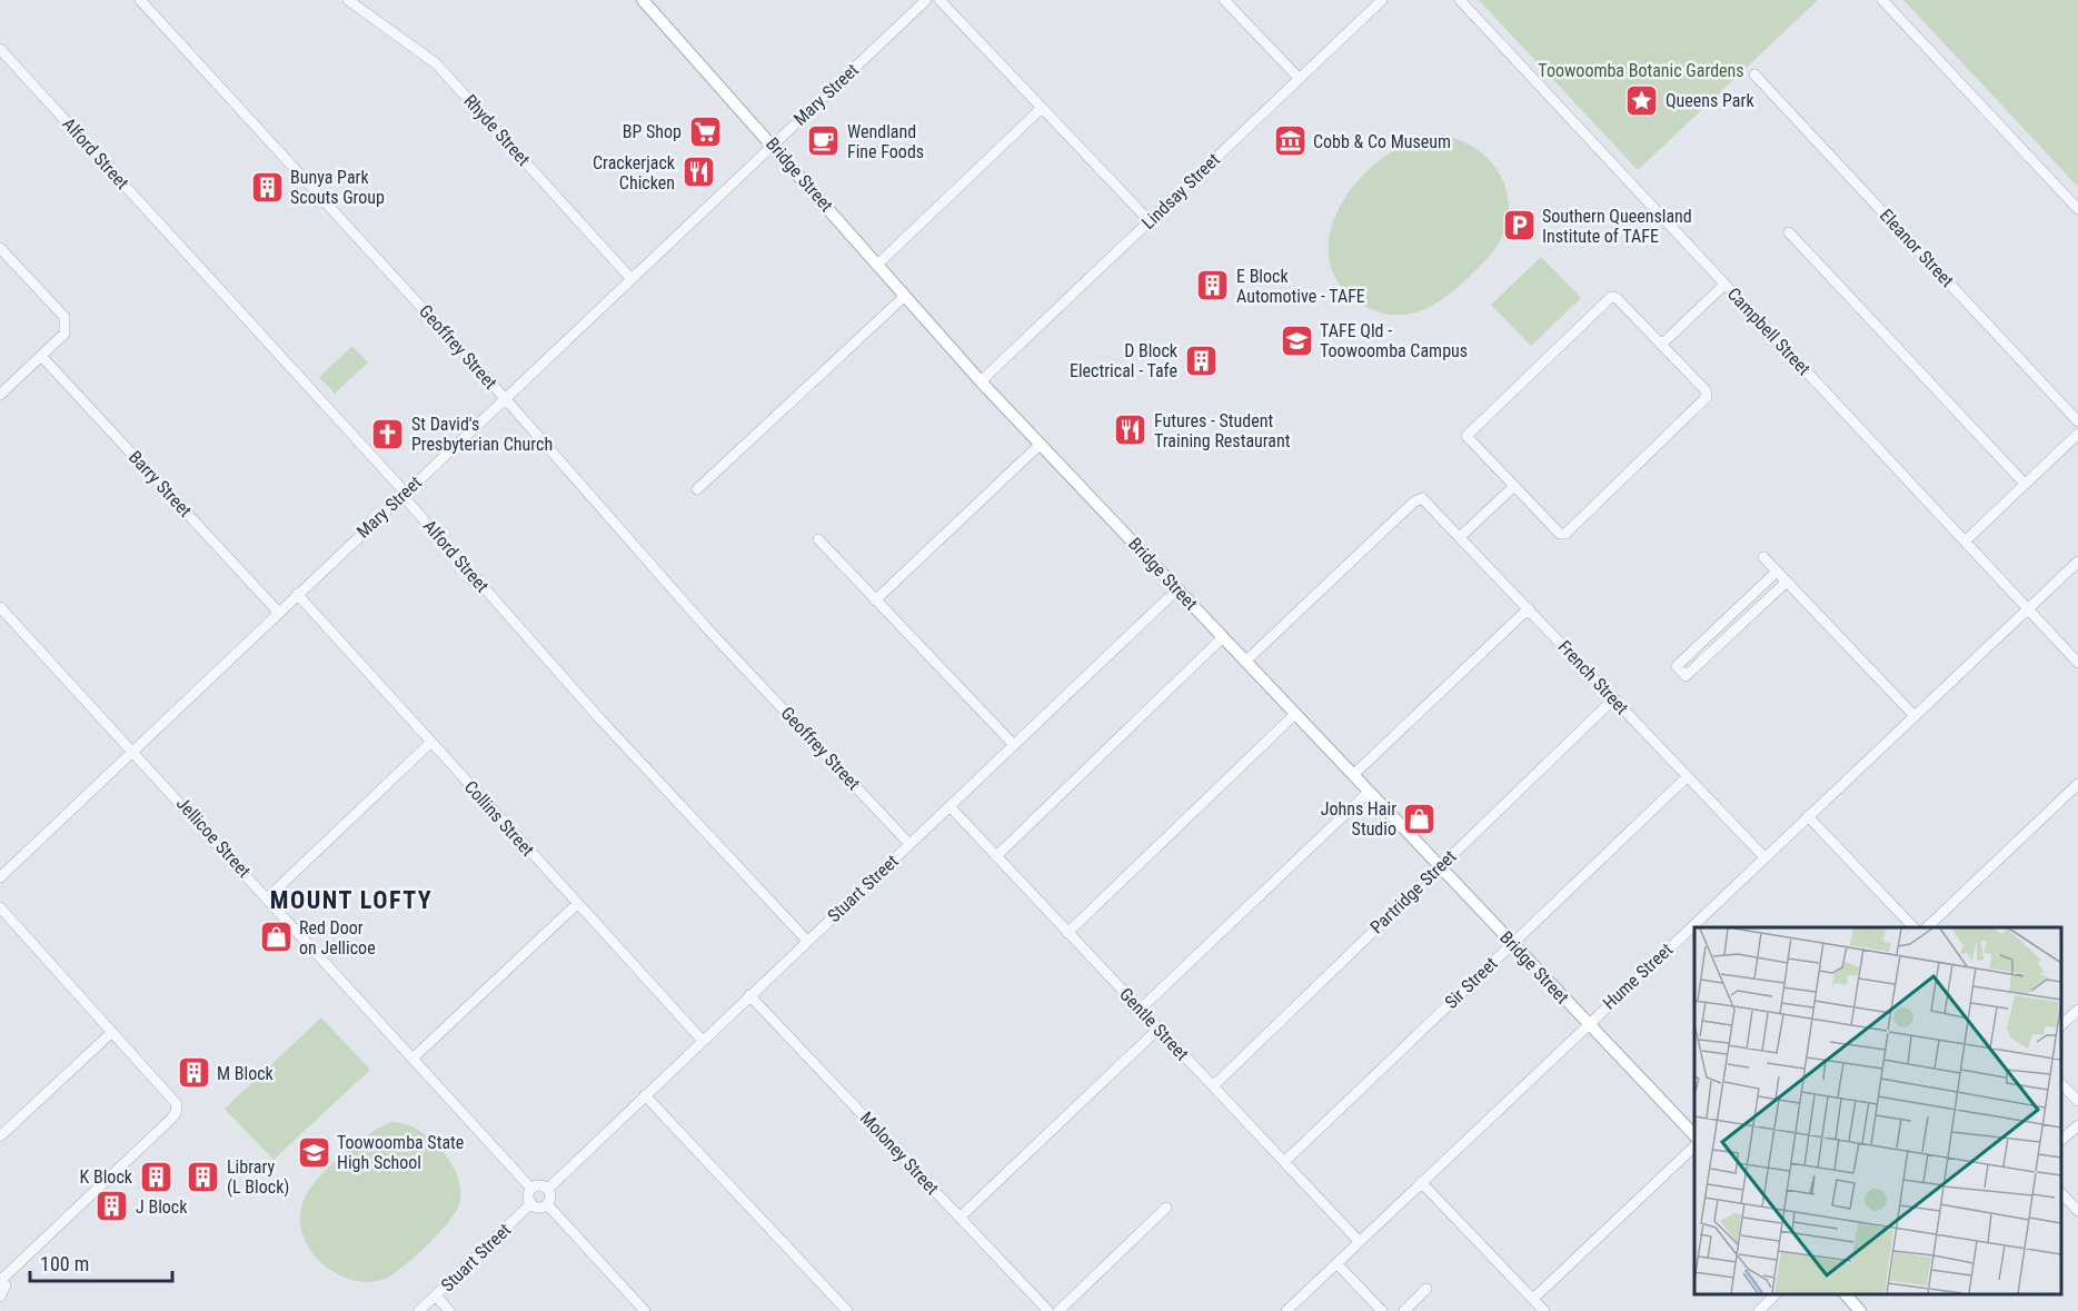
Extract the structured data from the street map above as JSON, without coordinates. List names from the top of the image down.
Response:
{
  "streets": {
    "main road": ["Bridge Street"],
    "street": [
      "Mary Street",
      "Rhyde Street",
      "Alford Street",
      "Lindsay Street",
      "Eleanor Street",
      "Campbell Street",
      "Geoffrey Street",
      "Barry Street",
      "French Street",
      "Collins Street",
      "Jellicoe Street",
      "Stuart Street",
      "Partridge Street",
      "Hume Street",
      "Sir Street",
      "Gentle Street",
      "Moloney Street"
    ]
  },
  "crossings": [
    ["Mary Street", "Rhyde Street"],
    ["Mary Street", "Alford Street"],
    ["Mary Street", "Bridge Street"],
    ["Mary Street", "Geoffrey Street"],
    ["Mary Street", "Barry Street"],
    ["Mary Street", "Collins Street"],
    ["Mary Street", "Jellicoe Street"],
    ["Alford Street", "Stuart Street"],
    ["Bridge Street", "Lindsay Street"],
    ["Bridge Street", "French Street"],
    ["Bridge Street", "Stuart Street"],
    ["Bridge Street", "Partridge Street"],
    ["Bridge Street", "Hume Street"],
    ["Bridge Street", "Sir Street"],
    ["Campbell Street", "Hume Street"],
    ["Geoffrey Street", "Stuart Street"],
    ["French Street", "Partridge Street"],
    ["French Street", "Hume Street"],
    ["French Street", "Sir Street"],
    ["Collins Street", "Stuart Street"],
    ["Jellicoe Street", "Stuart Street"],
    ["Stuart Street", "Gentle Street"],
    ["Stuart Street", "Moloney Street"],
    ["Partridge Street", "Gentle Street"],
    ["Hume Street", "Gentle Street"],
    ["Sir Street", "Gentle Street"]
  ],
  "districts": ["MOUNT LOFTY"],
  "parks": ["Toowoomba Botanic Gardens"],
  "places": {
    "place": ["Queens Park"],
    "supermarket": ["BP Shop"],
    "cafe": ["Wendland Fine Foods"],
    "museum": ["Cobb & Co Museum"],
    "restaurant": ["Crackerjack Chicken", "Futures - Student Training Restaurant"],
    "building": [
      "Bunya Park Scouts Group",
      "E Block Automotive - TAFE",
      "D Block Electrical - Tafe",
      "M Block",
      "K Block",
      "Library (L Block)",
      "J Block"
    ],
    "parking": ["Southern Queensland Institute of TAFE"],
    "school or university": ["TAFE Qld - Toowoomba Campus", "Toowoomba State High School"],
    "church": ["St David's Presbyterian Church"],
    "shop": ["Johns Hair Studio", "Red Door on Jellicoe"]
  },
  "scale_bar": "100 m"
}
